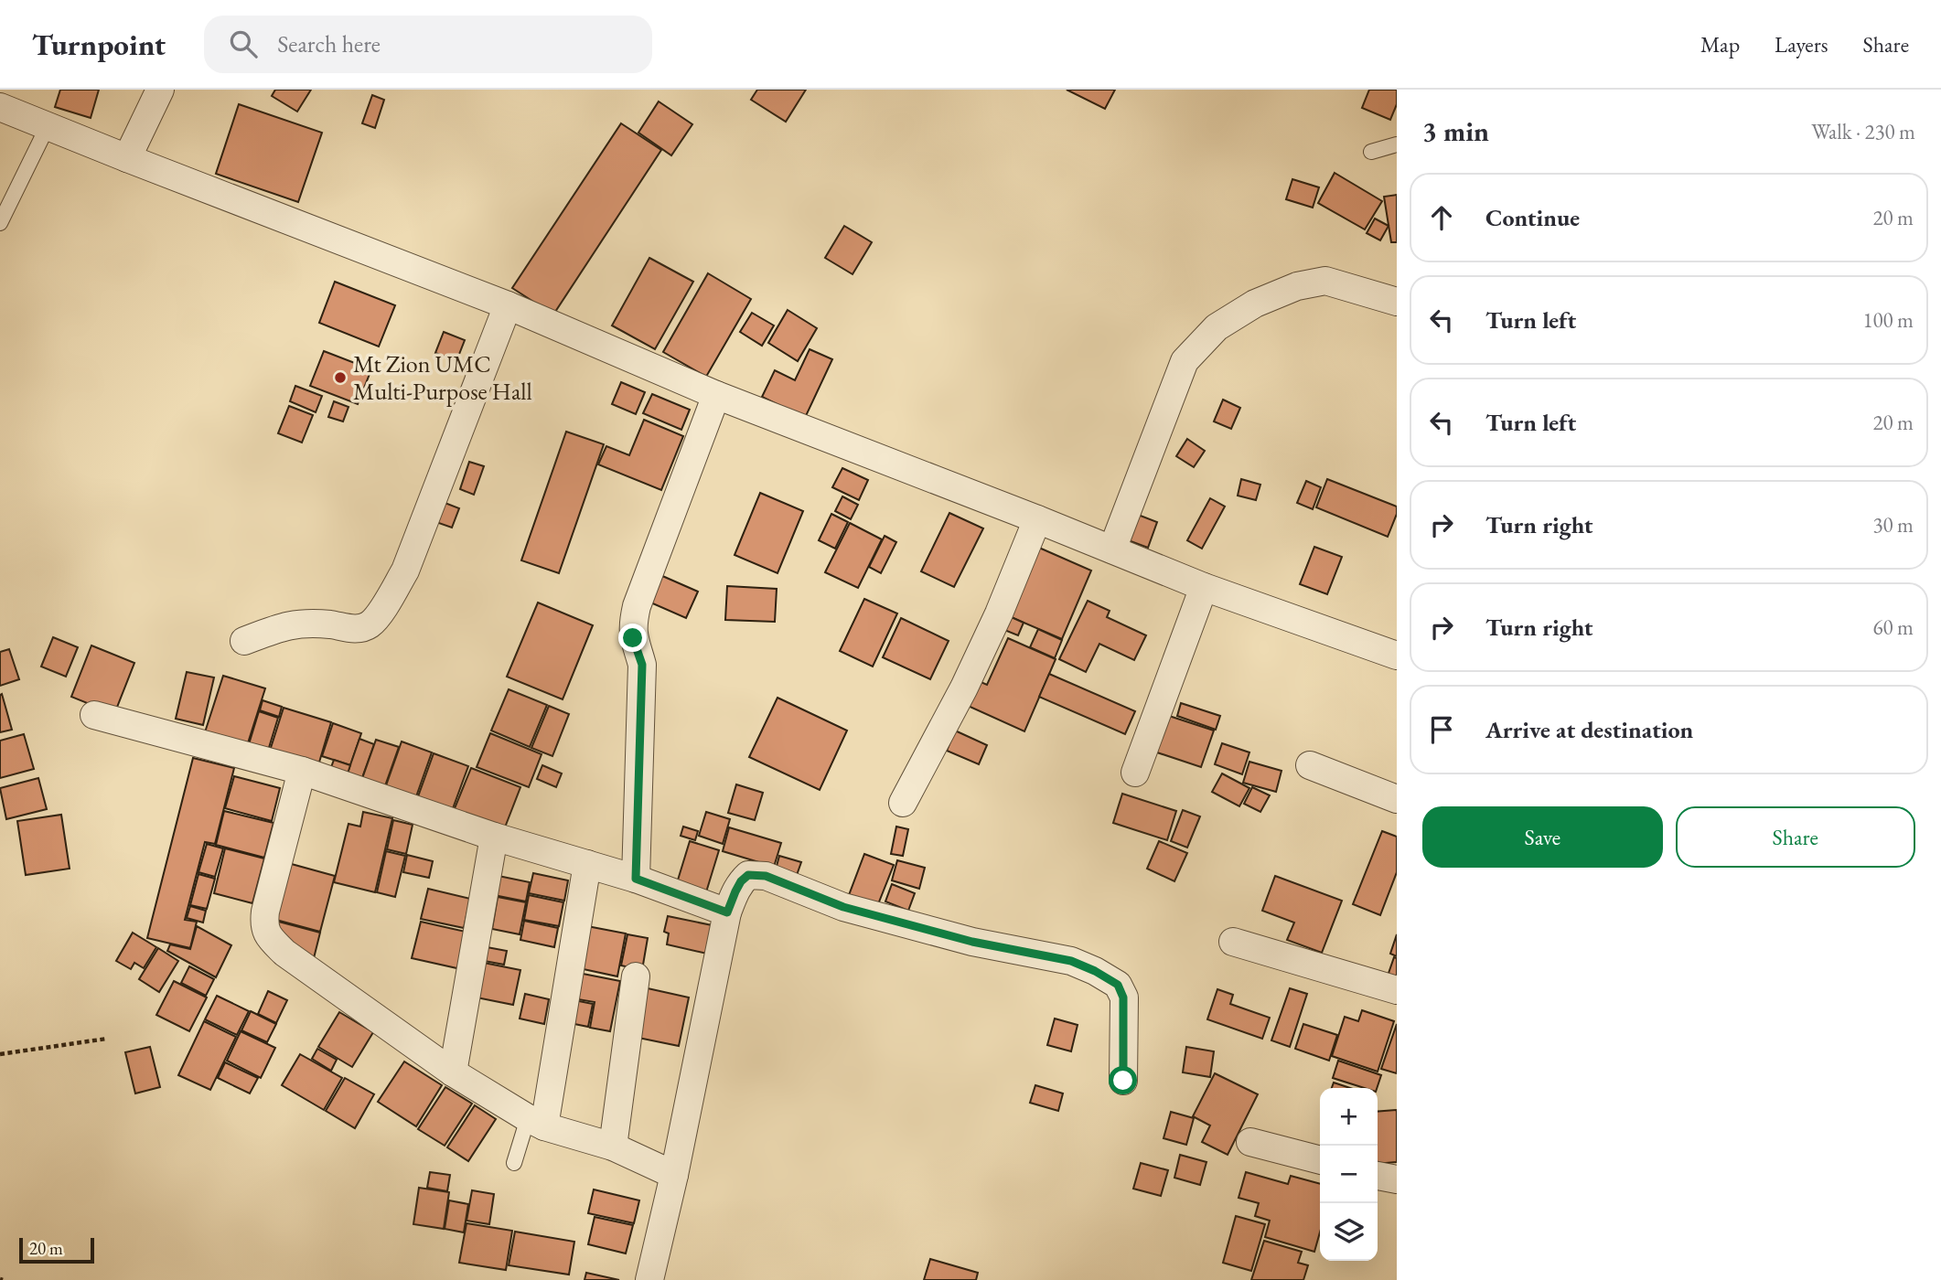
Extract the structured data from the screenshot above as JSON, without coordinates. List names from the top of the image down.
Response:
{
  "places": ["Mt Zion UMC Multi-Purpose Hall"],
  "scale_bar": "20 m",
  "page": {
    "header": "Turnpoint",
    "search": "Search here",
    "nav": ["Map", "Layers", "Share"],
    "heading": ["3 min", "Walk · 230 m"],
    "list": [
      ["Continue", "20 m"],
      ["Turn left", "100 m"],
      ["Turn left", "20 m"],
      ["Turn right", "30 m"],
      ["Turn right", "60 m"],
      "Arrive at destination"
    ],
    "buttons": ["Save", "Share"],
    "map_buttons": ["+", "−"],
    "scale": "20 m"
  }
}
